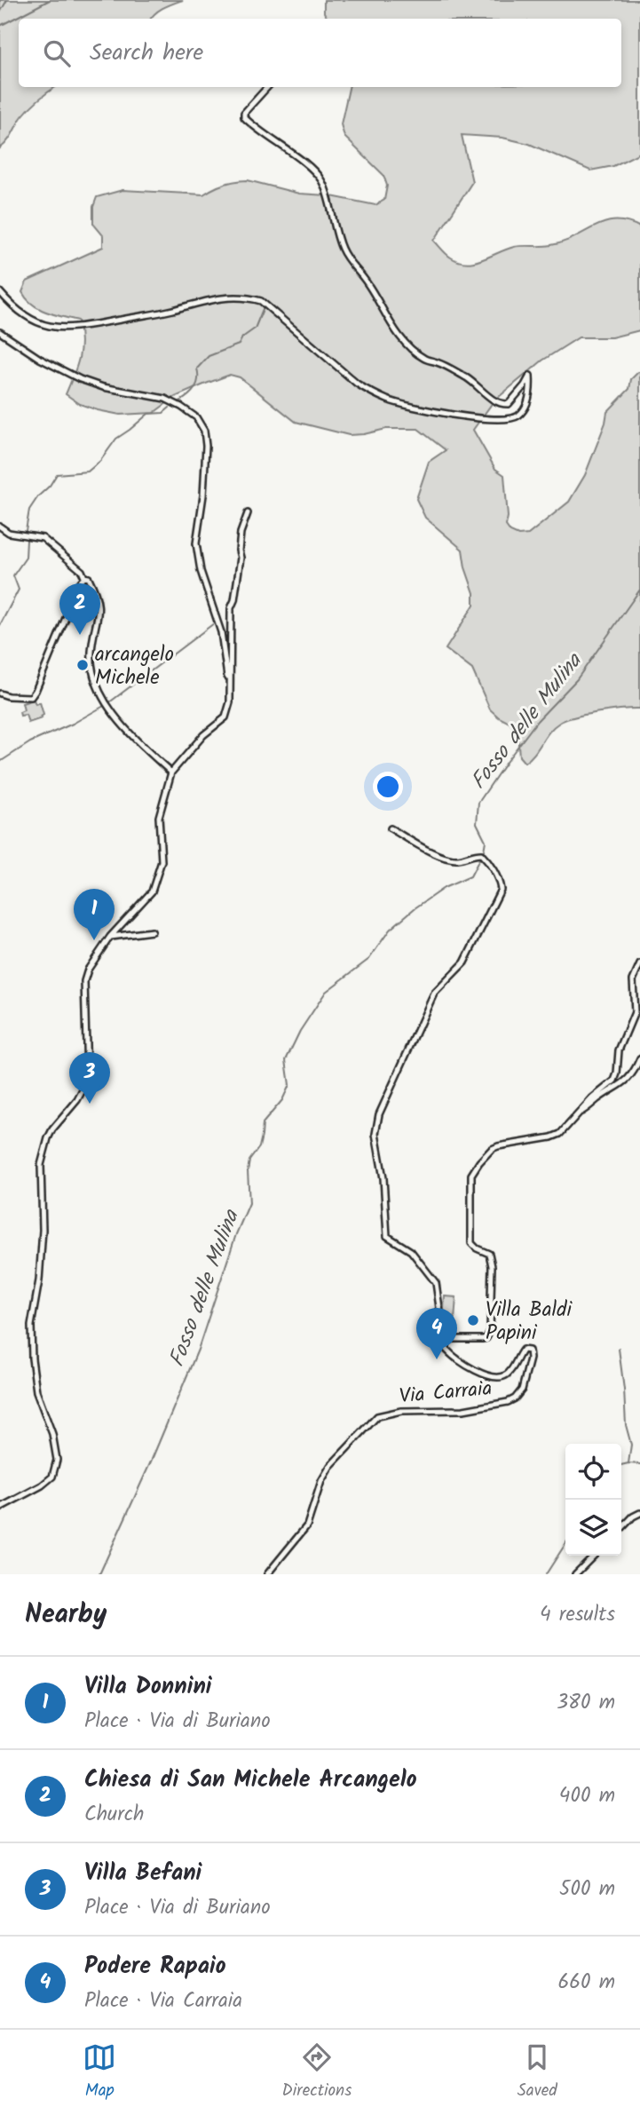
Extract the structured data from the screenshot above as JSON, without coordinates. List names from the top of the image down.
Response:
{
  "streets": {
    "street": ["Via Carraia"]
  },
  "water": ["Fosso delle Mulina"],
  "places": ["arcangelo Michele", "Villa Baldi Papini"],
  "page": {
    "search": "Search here",
    "pins": [
      "2",
      "1",
      "3",
      "4"
    ],
    "heading": ["Nearby", "4 results"],
    "list": [
      {
        "mark": "1",
        "name": "Villa Donnini",
        "note": "Place · Via di Buriano",
        "value": "380 m"
      },
      {
        "mark": "2",
        "name": "Chiesa di San Michele Arcangelo",
        "note": "Church",
        "value": "400 m"
      },
      {
        "mark": "3",
        "name": "Villa Befani",
        "note": "Place · Via di Buriano",
        "value": "500 m"
      },
      {
        "mark": "4",
        "name": "Podere Rapaio",
        "note": "Place · Via Carraia",
        "value": "660 m"
      }
    ],
    "nav": ["Map", "Directions", "Saved"]
  }
}
